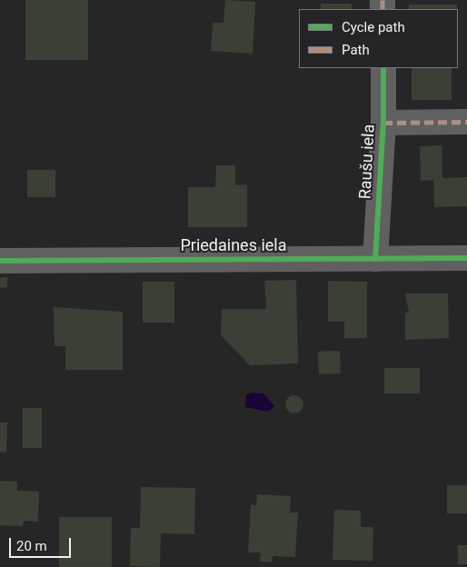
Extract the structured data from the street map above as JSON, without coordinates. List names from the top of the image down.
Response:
{
  "streets": {
    "street": ["Raušu iela", "Priedaines iela"]
  },
  "crossings": [
    ["Raušu iela", "Priedaines iela"]
  ],
  "legend": ["Cycle path", "Path"],
  "scale_bar": "20 m"
}
